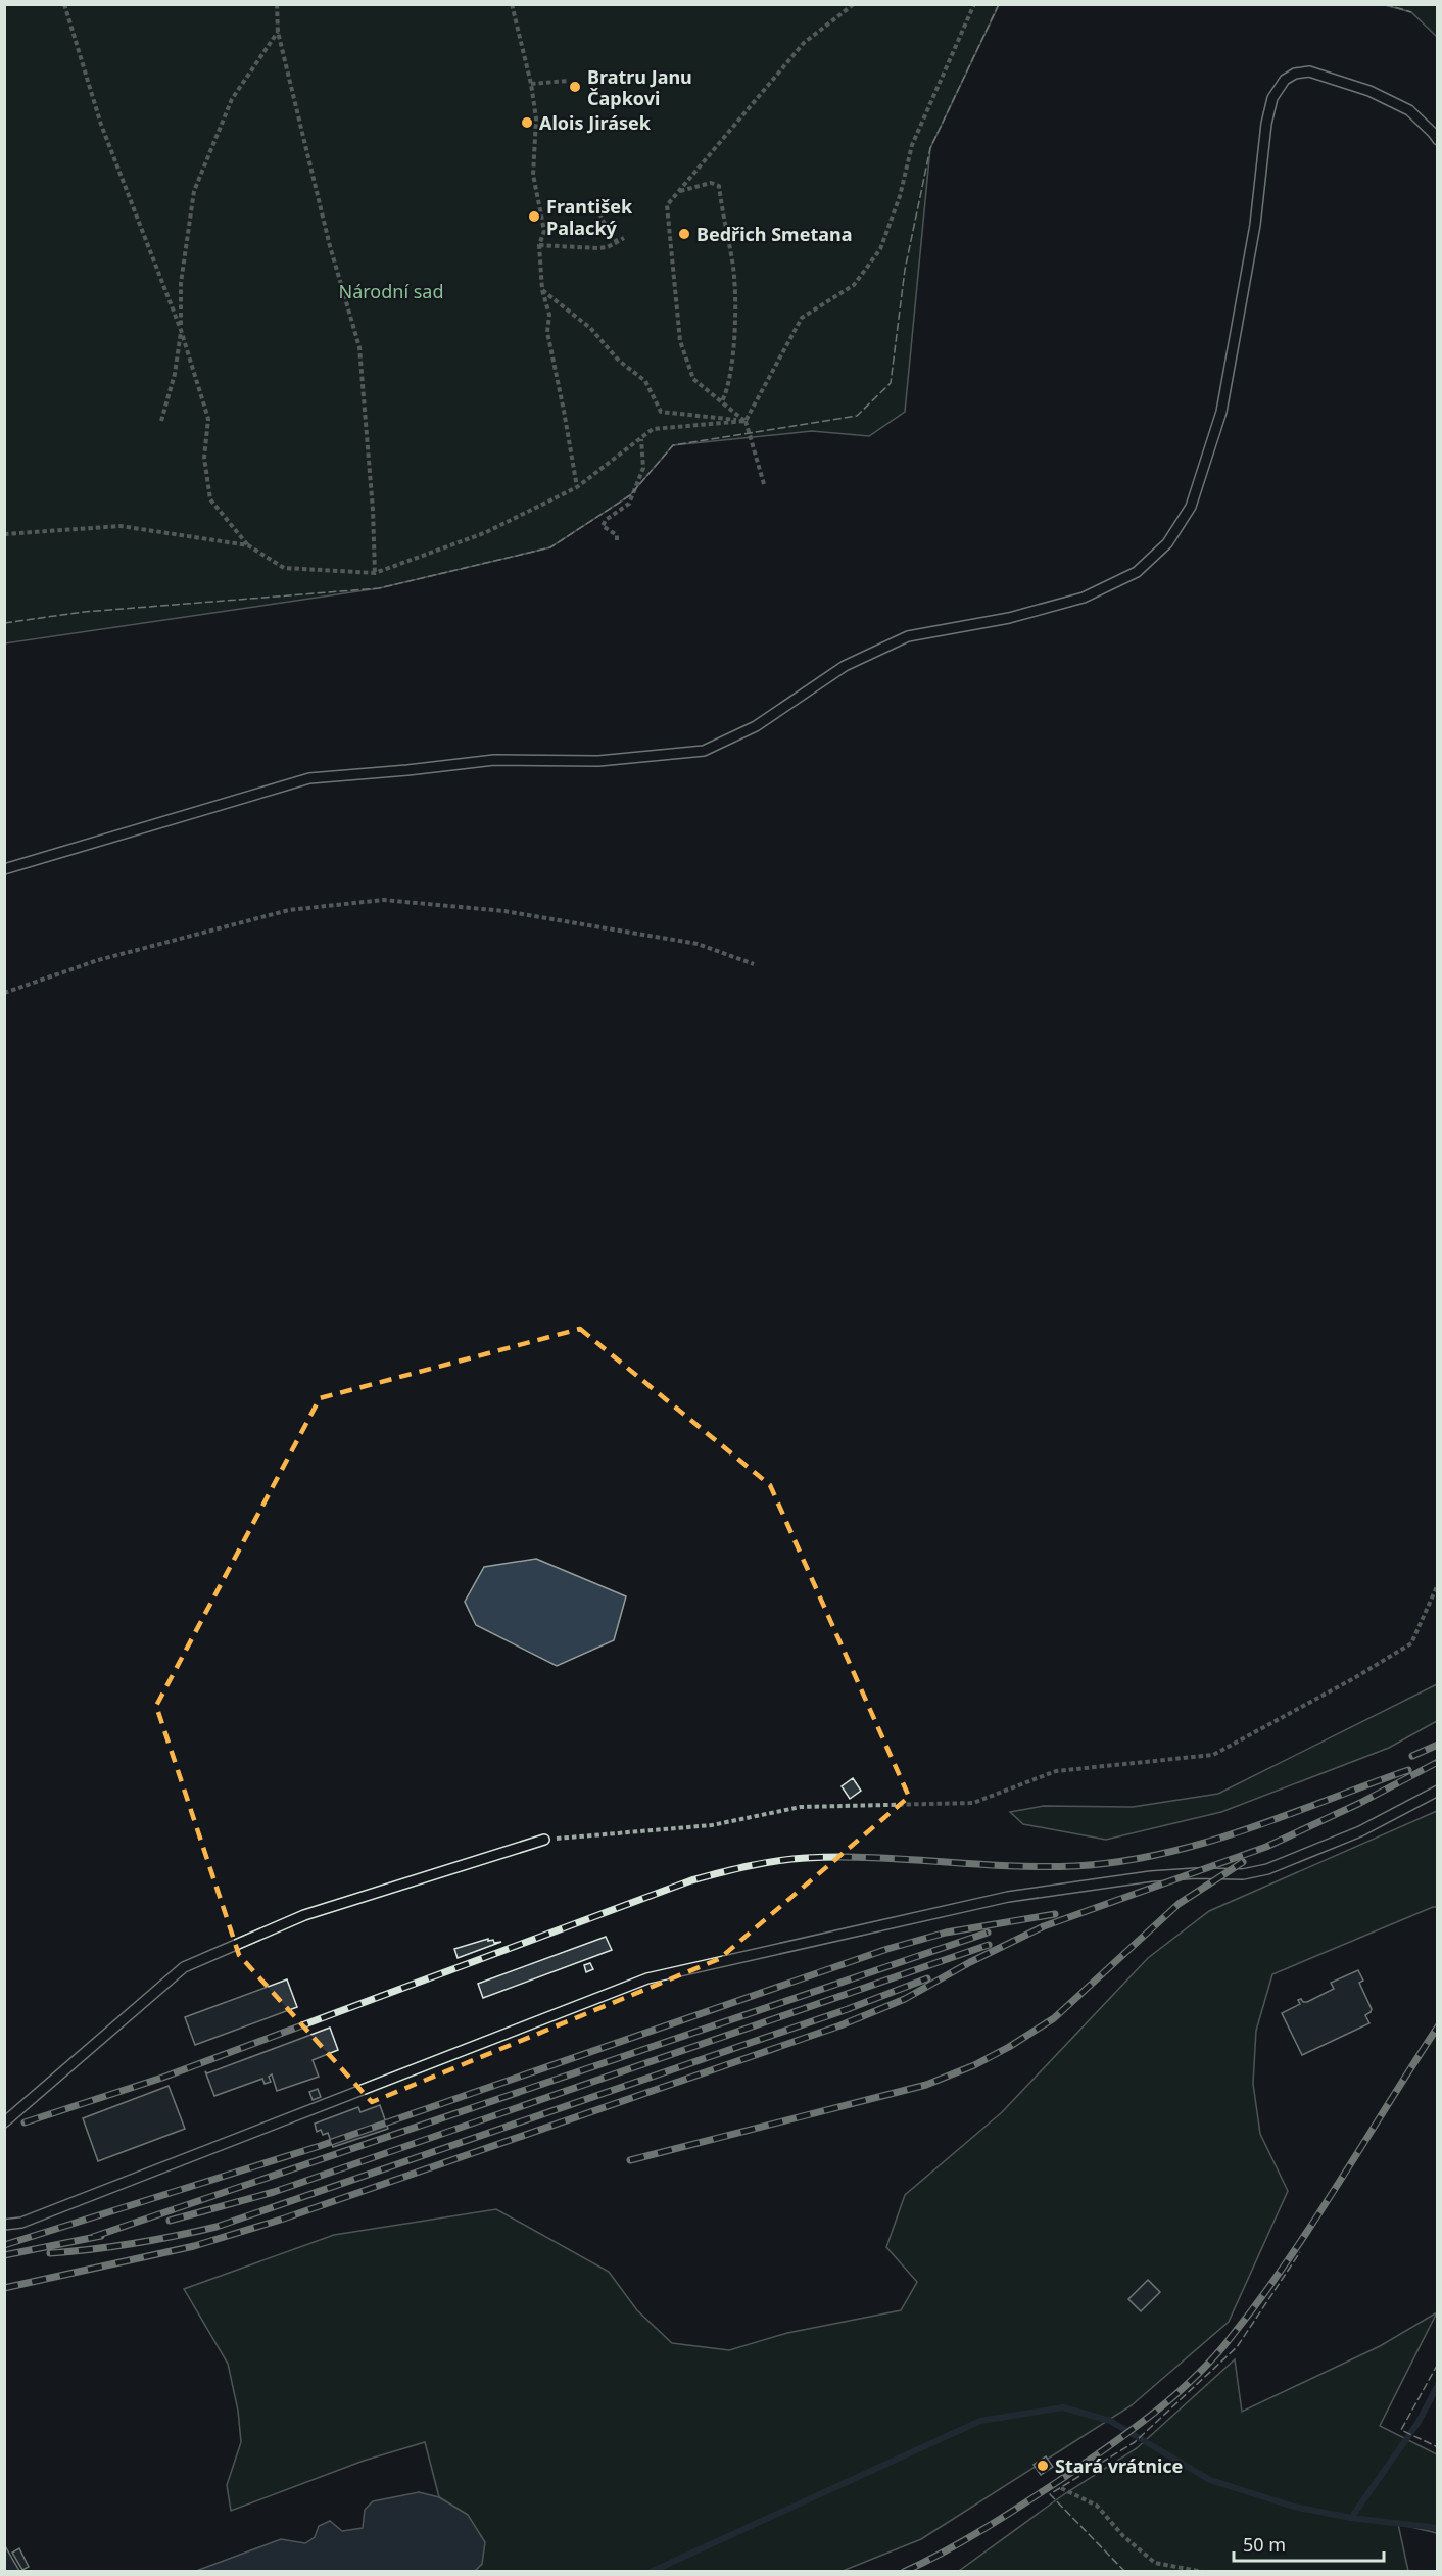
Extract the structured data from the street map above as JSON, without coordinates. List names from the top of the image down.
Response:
{
  "parks": ["Národní sad"],
  "places": [
    "Bratru Janu Čapkovi",
    "Alois Jirásek",
    "František Palacký",
    "Bedřich Smetana",
    "Stará vrátnice"
  ],
  "scale_bar": "50 m"
}
